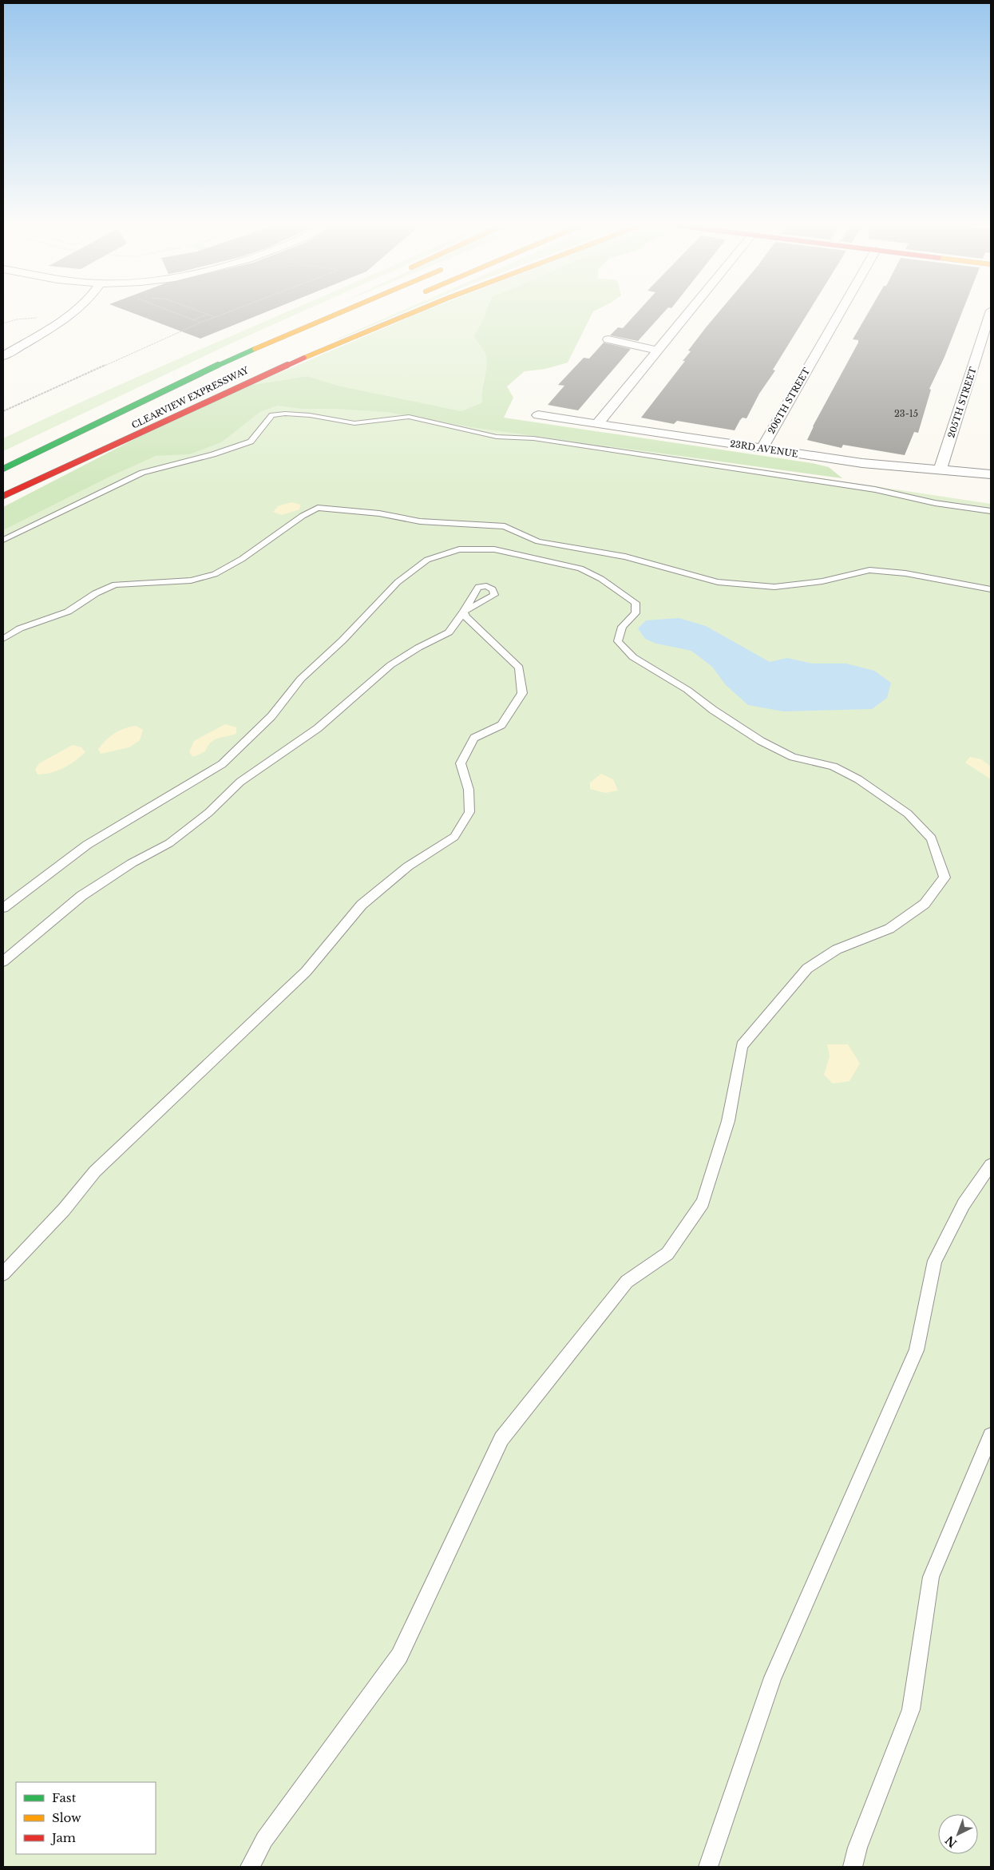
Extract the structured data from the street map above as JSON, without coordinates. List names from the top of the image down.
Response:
{
  "streets": {
    "main road": ["CLEARVIEW EXPRESSWAY"],
    "street": ["206TH STREET", "205TH STREET", "23RD AVENUE"]
  },
  "crossings": [
    ["206TH STREET", "23RD AVENUE"],
    ["205TH STREET", "23RD AVENUE"]
  ],
  "house_numbers": ["23-15"],
  "legend": ["Fast", "Slow", "Jam"],
  "north": "bottom left"
}
